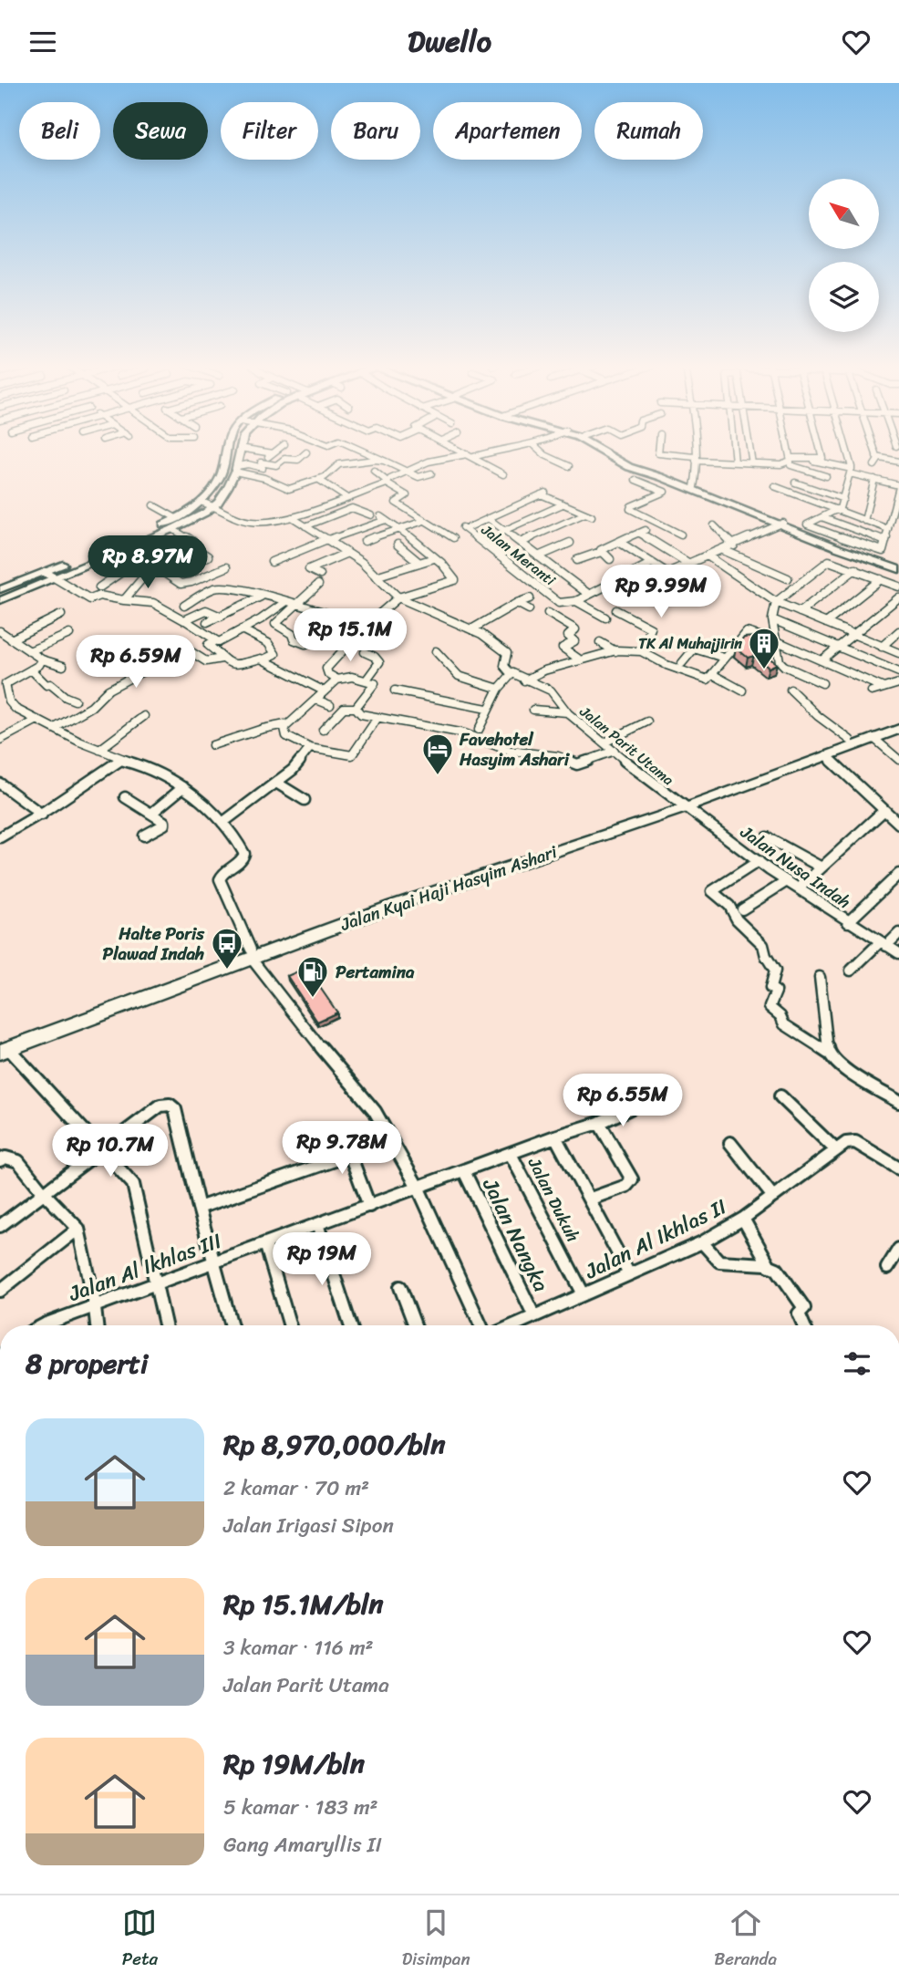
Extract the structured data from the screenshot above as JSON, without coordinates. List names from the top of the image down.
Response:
{
  "streets": {
    "main road": ["Jalan Kyai Haji Hasyim Ashari"],
    "street": [
      "Jalan Meranti",
      "Jalan Parit Utama",
      "Jalan Nusa Indah",
      "Jalan Dukuh",
      "Jalan Nangka",
      "Jalan Al Ikhlas II",
      "Jalan Al Ikhlas III"
    ]
  },
  "crossings": [
    ["Jalan Parit Utama", "Jalan Nusa Indah"],
    ["Jalan Parit Utama", "Jalan Kyai Haji Hasyim Ashari"],
    ["Jalan Nusa Indah", "Jalan Kyai Haji Hasyim Ashari"],
    ["Jalan Dukuh", "Jalan Al Ikhlas II"],
    ["Jalan Dukuh", "Jalan Al Ikhlas III"],
    ["Jalan Nangka", "Jalan Al Ikhlas II"],
    ["Jalan Nangka", "Jalan Al Ikhlas III"]
  ],
  "places": {
    "building": ["TK Al Muhajjirin"],
    "hotel": ["Favehotel Hasyim Ashari"],
    "bus stop": ["Halte Poris Plawad Indah"],
    "fuel station": ["Pertamina"]
  },
  "north": "top left",
  "page": {
    "header": "Dwello",
    "chip": [
      "Beli",
      "Sewa",
      "Filter",
      "Baru",
      "Apartemen",
      "Rumah"
    ],
    "price": [
      "Rp 8.97M",
      "Rp 9.99M",
      "Rp 15.1M",
      "Rp 6.59M",
      "Rp 6.55M",
      "Rp 9.78M",
      "Rp 10.7M",
      "Rp 19M"
    ],
    "heading": "8 properti",
    "list": [
      {
        "name": "Rp 8,970,000/bln",
        "note": "2 kamar · 70 m² · Jalan Irigasi Sipon"
      },
      {
        "name": "Rp 15.1M/bln",
        "note": "3 kamar · 116 m² · Jalan Parit Utama"
      },
      {
        "name": "Rp 19M/bln",
        "note": "5 kamar · 183 m² · Gang Amaryllis II"
      }
    ],
    "tabs": ["Peta", "Disimpan", "Beranda"]
  }
}
